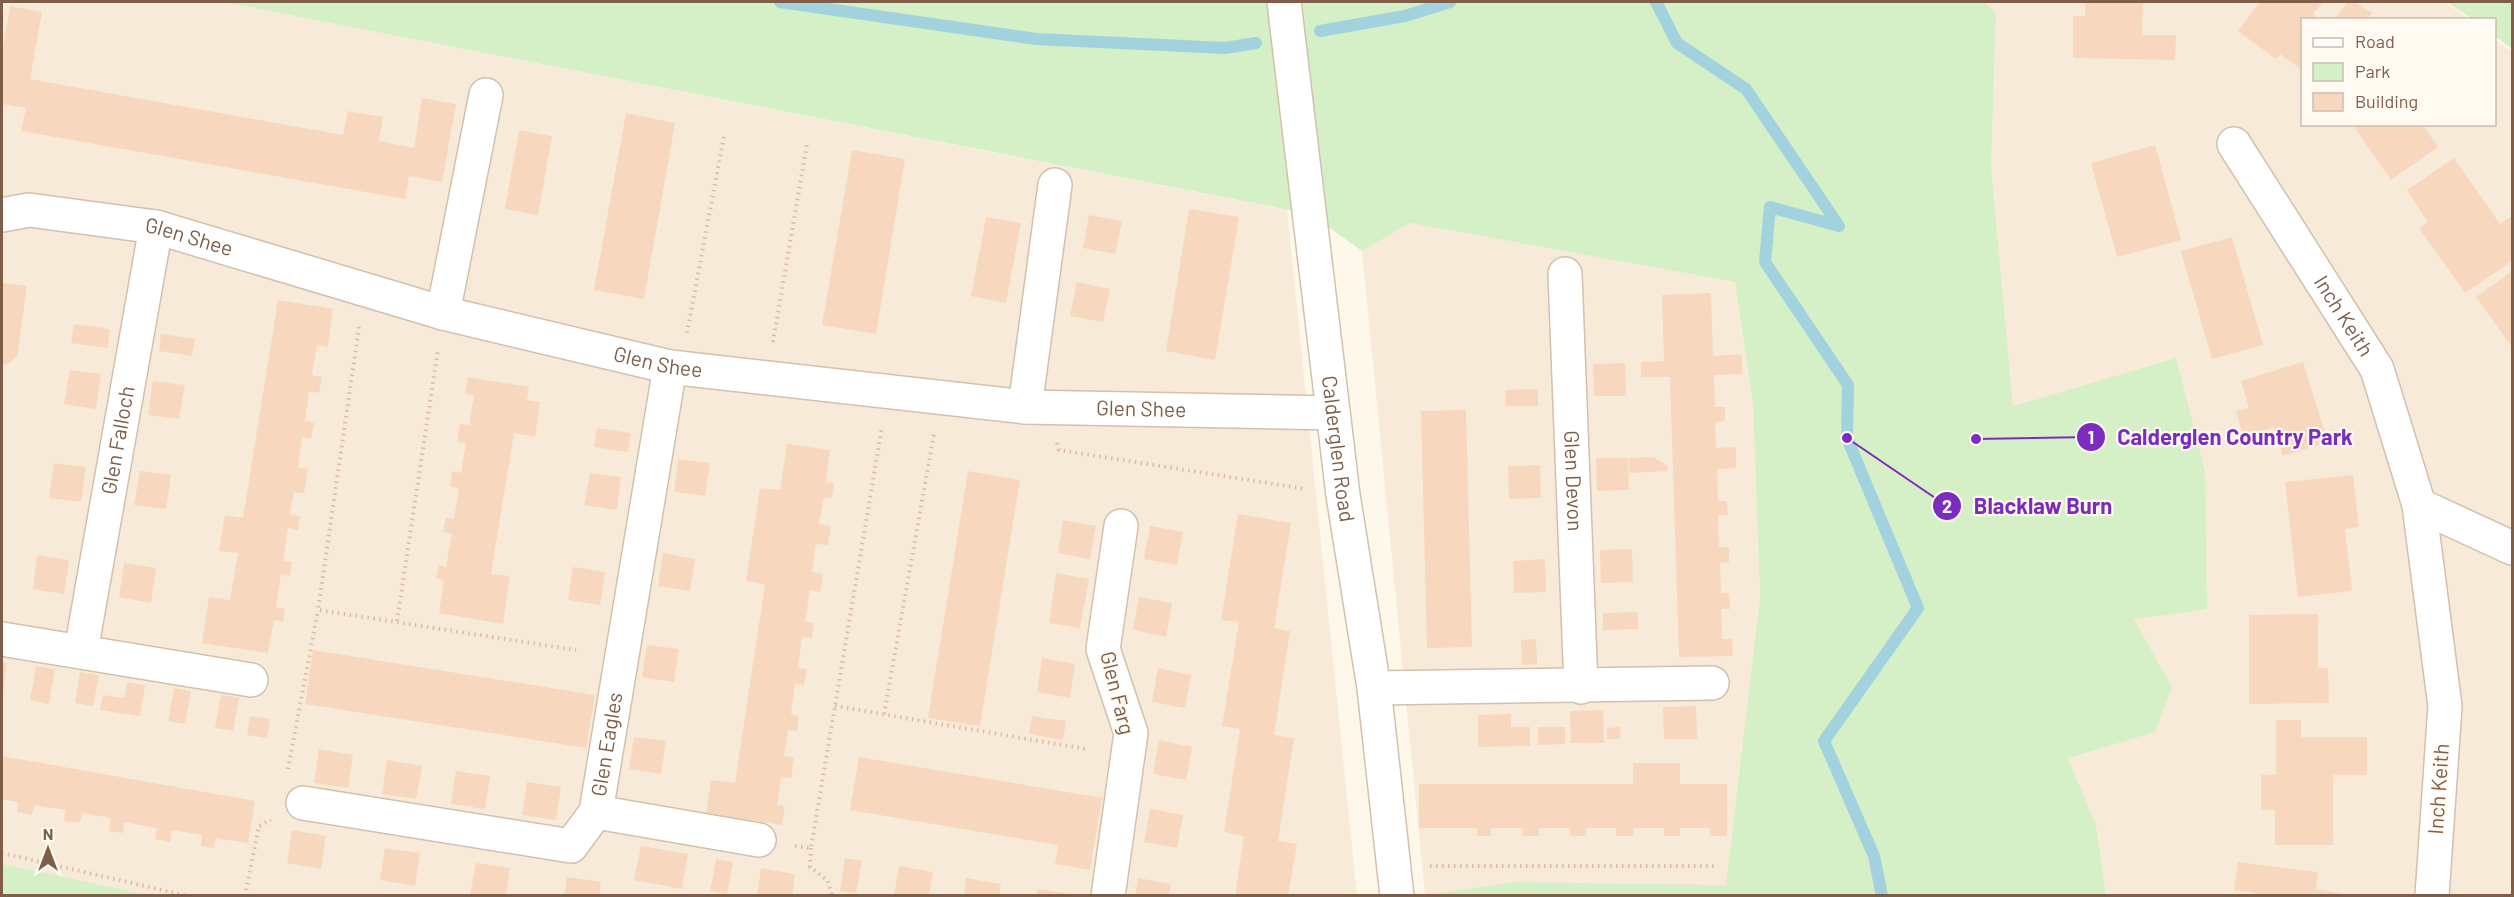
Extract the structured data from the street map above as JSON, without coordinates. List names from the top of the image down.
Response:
{
  "streets": {
    "street": [
      "Glen Shee",
      "Inch Keith",
      "Glen Falloch",
      "Calderglen Road",
      "Glen Devon",
      "Glen Farg",
      "Glen Eagles"
    ]
  },
  "crossings": [
    ["Glen Shee", "Glen Falloch"],
    ["Glen Shee", "Calderglen Road"],
    ["Glen Shee", "Glen Eagles"]
  ],
  "places": ["Blacklaw Burn", "Calderglen Country Park"],
  "legend": ["Road", "Park", "Building"],
  "north": "top"
}
